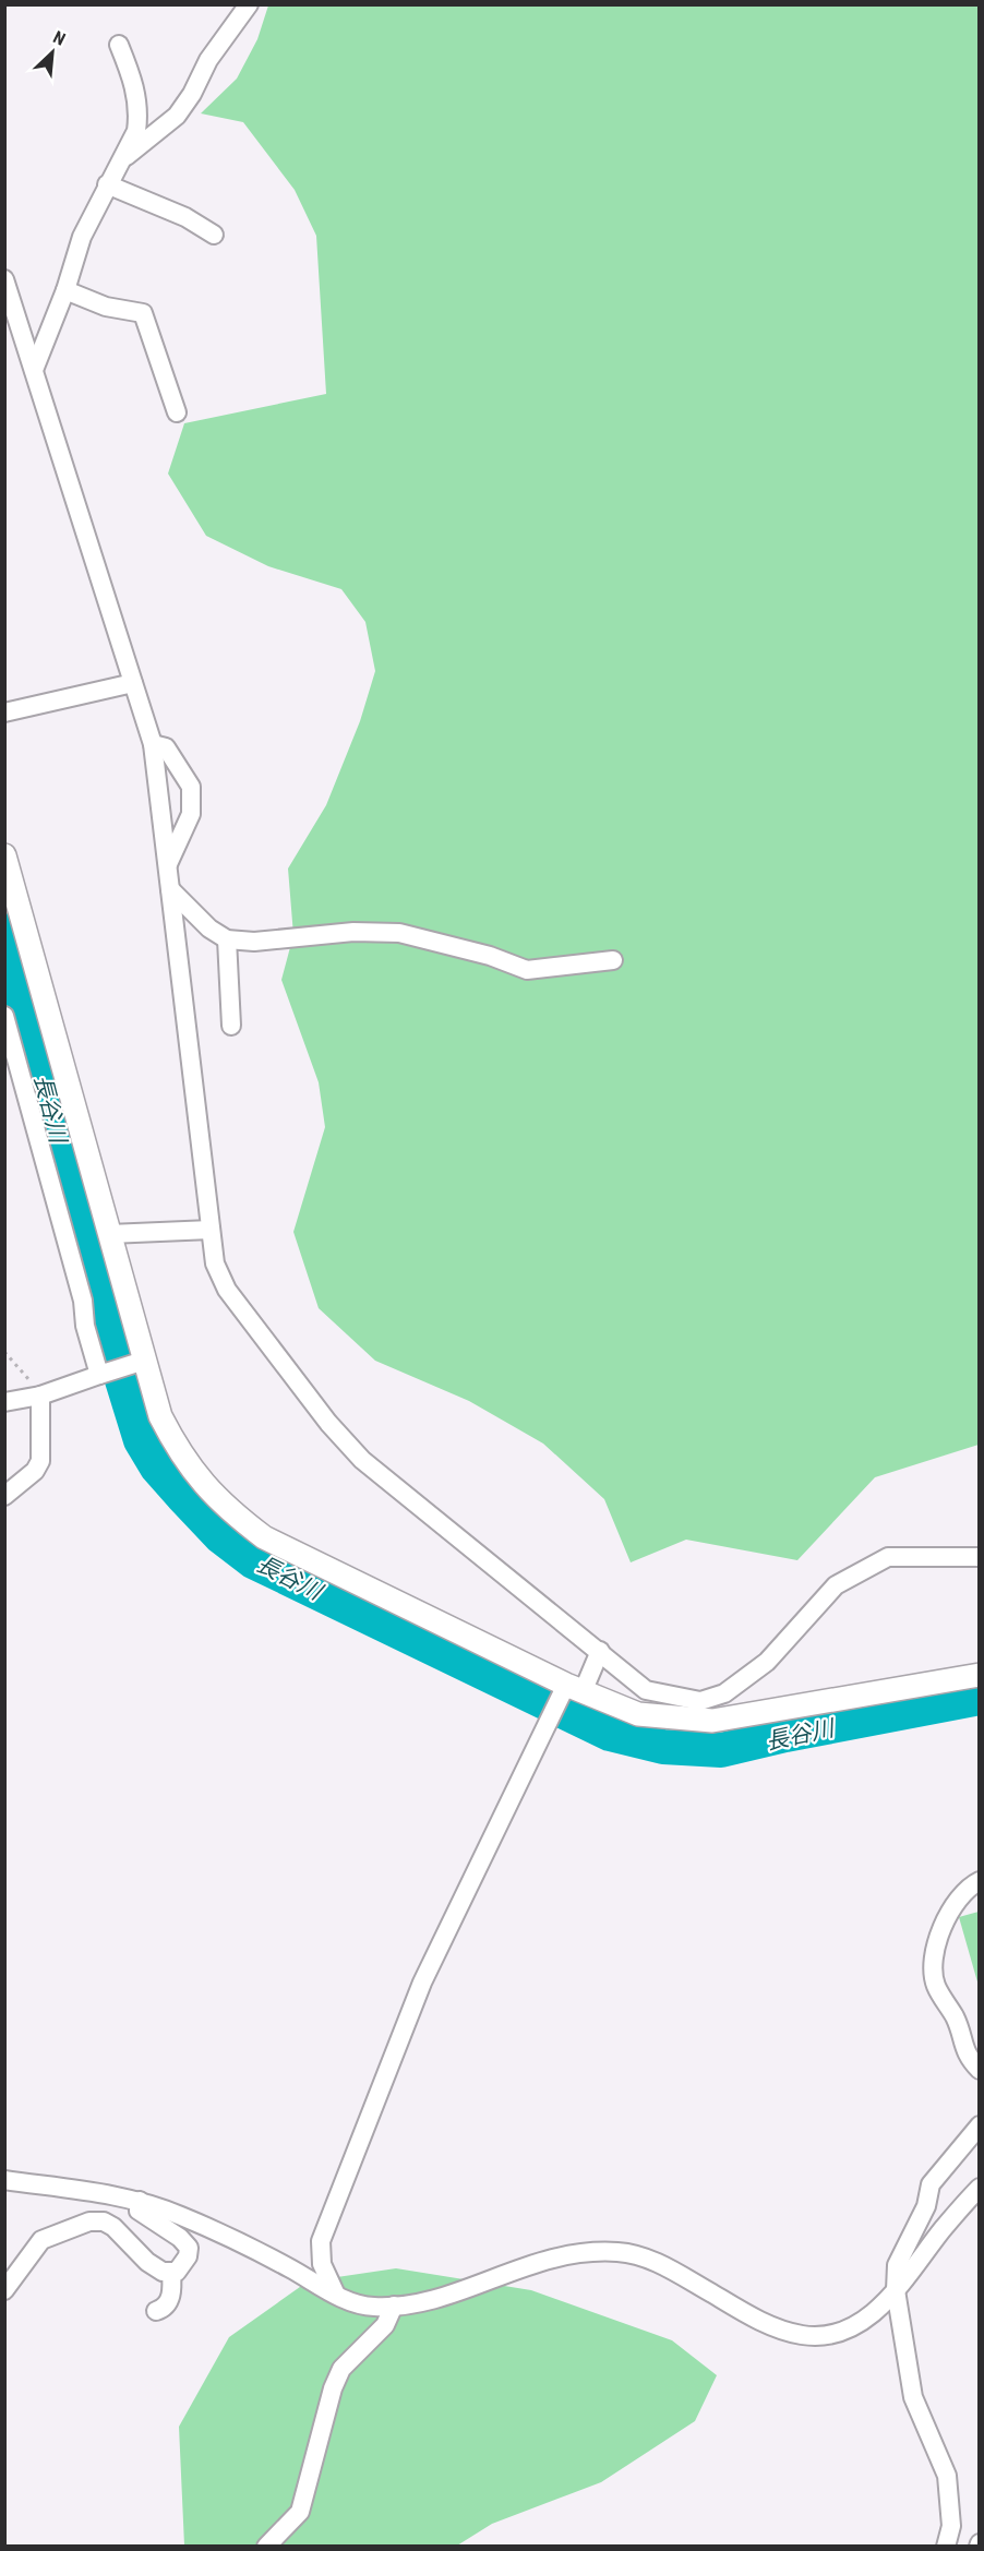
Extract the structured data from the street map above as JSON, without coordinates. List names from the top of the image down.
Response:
{
  "water": ["長谷川"],
  "north": "top right"
}
